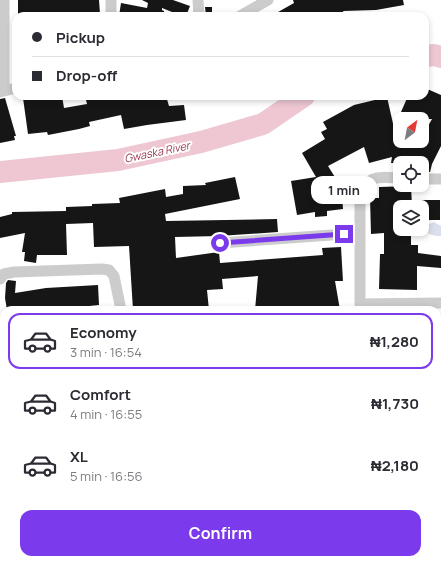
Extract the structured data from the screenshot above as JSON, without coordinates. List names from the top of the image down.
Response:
{
  "water": ["Gwaska River"],
  "north": "top right",
  "page": {
    "banner": ["Pickup", "Drop-off"],
    "bubble": "1 min",
    "list": [
      {
        "name": "Economy",
        "note": "3 min · 16:54",
        "value": "₦1,280"
      },
      {
        "name": "Comfort",
        "note": "4 min · 16:55",
        "value": "₦1,730"
      },
      {
        "name": "XL",
        "note": "5 min · 16:56",
        "value": "₦2,180"
      }
    ],
    "buttons": "Confirm"
  }
}
